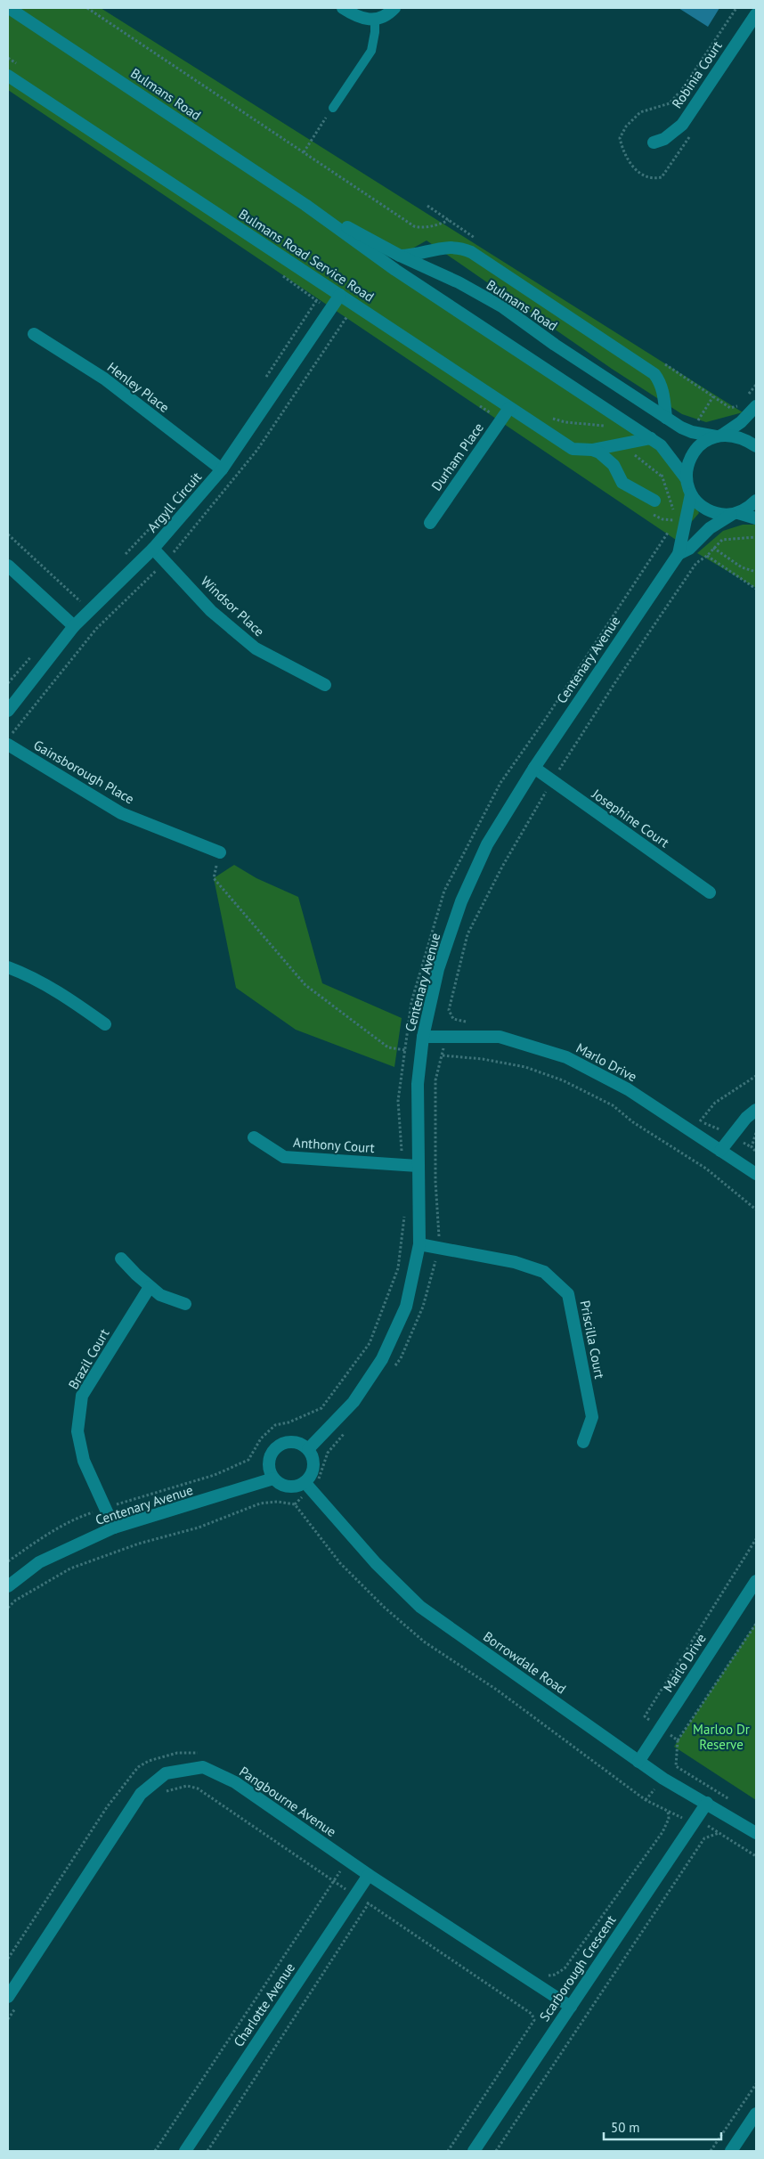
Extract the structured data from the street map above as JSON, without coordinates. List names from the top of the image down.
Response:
{
  "streets": {
    "street": [
      "Robinia Court",
      "Bulmans Road",
      "Bulmans Road Service Road",
      "Henley Place",
      "Durham Place",
      "Argyll Circuit",
      "Windsor Place",
      "Centenary Avenue",
      "Gainsborough Place",
      "Josephine Court",
      "Marlo Drive",
      "Anthony Court",
      "Priscilla Court",
      "Brazil Court",
      "Borrowdale Road",
      "Pangbourne Avenue",
      "Scarborough Crescent",
      "Charlotte Avenue"
    ]
  },
  "crossings": [
    ["Bulmans Road", "Bulmans Road Service Road"],
    ["Bulmans Road Service Road", "Durham Place"],
    ["Bulmans Road Service Road", "Argyll Circuit"],
    ["Henley Place", "Argyll Circuit"],
    ["Argyll Circuit", "Windsor Place"],
    ["Centenary Avenue", "Josephine Court"],
    ["Centenary Avenue", "Marlo Drive"],
    ["Centenary Avenue", "Anthony Court"],
    ["Centenary Avenue", "Priscilla Court"],
    ["Centenary Avenue", "Brazil Court"],
    ["Centenary Avenue", "Borrowdale Road"],
    ["Marlo Drive", "Borrowdale Road"],
    ["Borrowdale Road", "Scarborough Crescent"],
    ["Pangbourne Avenue", "Scarborough Crescent"],
    ["Pangbourne Avenue", "Charlotte Avenue"]
  ],
  "parks": ["Marloo Dr Reserve"],
  "scale_bar": "50 m"
}
